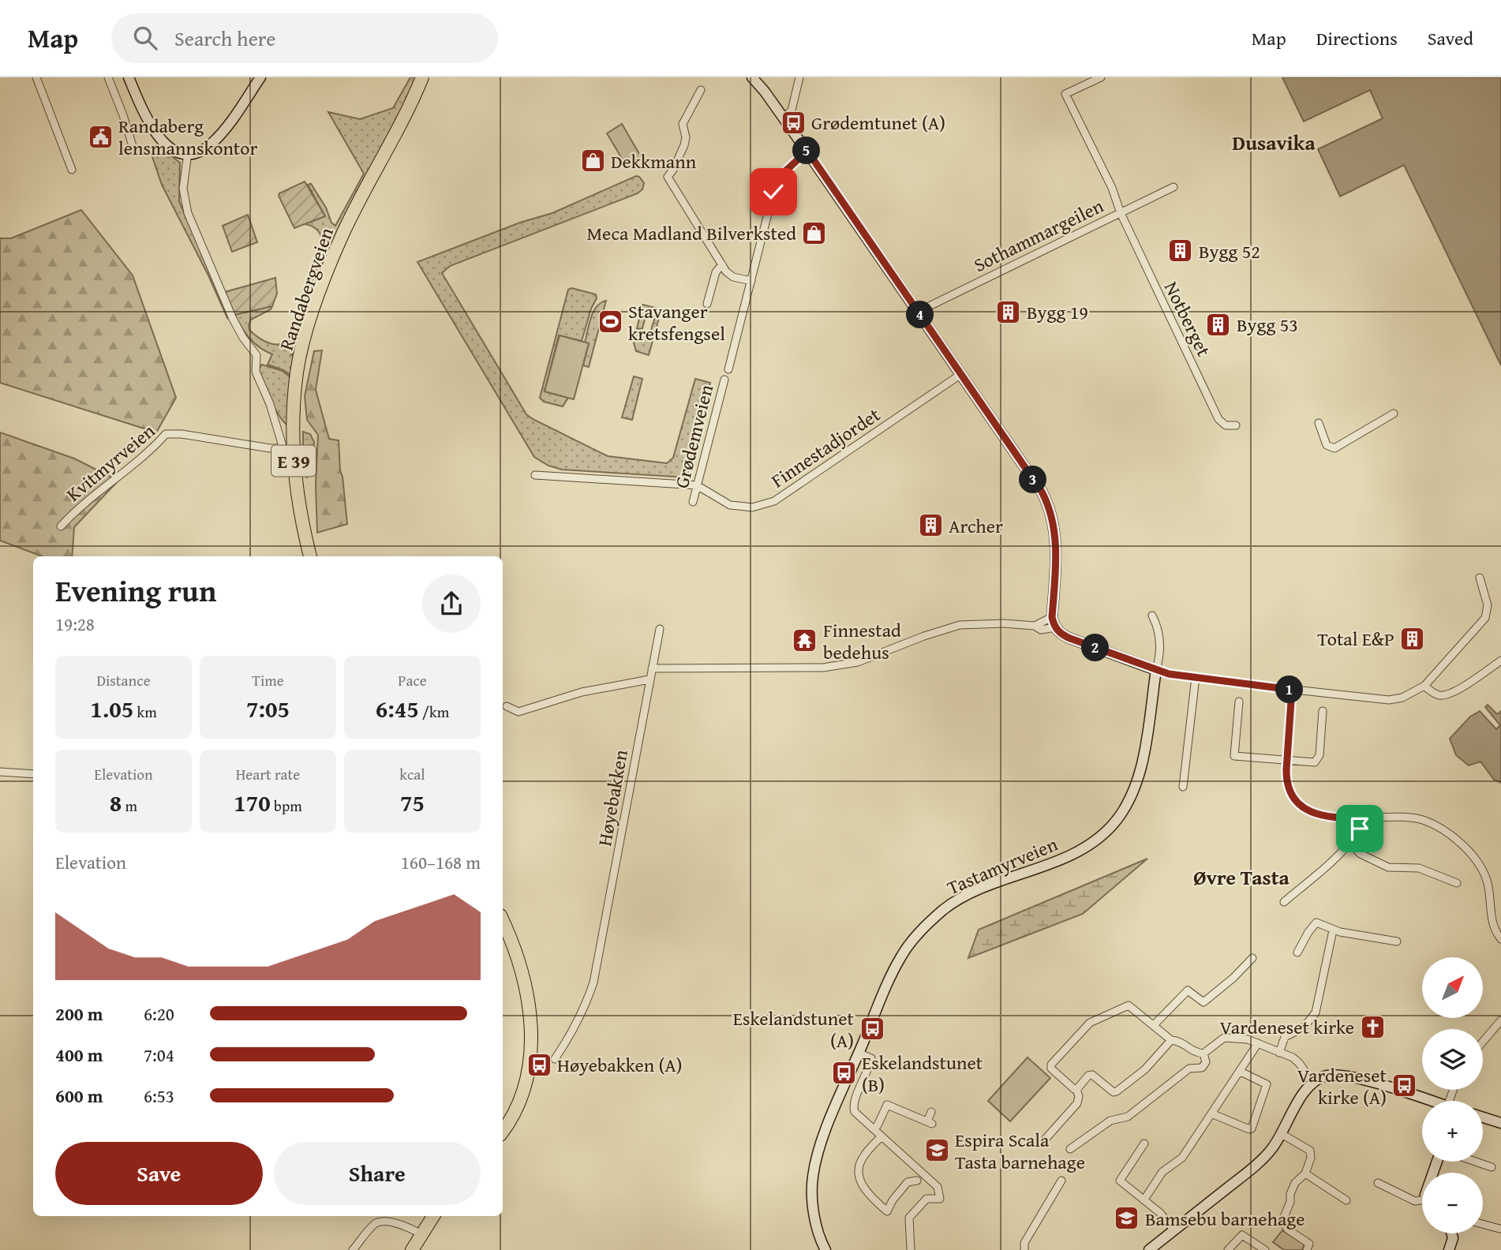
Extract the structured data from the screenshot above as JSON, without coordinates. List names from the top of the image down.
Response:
{
  "streets": {
    "highway": ["Randabergveien", "E 39"],
    "main road": ["Tastamyrveien"],
    "street": [
      "Sothammargeilen",
      "Notberget",
      "Grødemveien",
      "Finnestadjordet",
      "Kvitmyrveien",
      "Høyebakken"
    ]
  },
  "crossings": [
    ["Sothammargeilen", "Notberget"],
    ["Randabergveien", "Kvitmyrveien"],
    ["Grødemveien", "Finnestadjordet"]
  ],
  "districts": ["Dusavika", "Øvre Tasta"],
  "places": {
    "bus stop": [
      "Grødemtunet (A)",
      "Eskelandstunet (A)",
      "Høyebakken (A)",
      "Eskelandstunet (B)",
      "Vardeneset kirke (A)"
    ],
    "public building": ["Randaberg lensmannskontor"],
    "shop": ["Dekkmann", "Meca Madland Bilverksted"],
    "building": [
      "Bygg 52",
      "Bygg 19",
      "Bygg 53",
      "Archer",
      "Total E&P"
    ],
    "sports": ["Stavanger kretsfengsel"],
    "temple": ["Finnestad bedehus"],
    "church": ["Vardeneset kirke"],
    "school or university": ["Espira Scala Tasta barnehage", "Bamsebu barnehage"]
  },
  "north": "top right",
  "page": {
    "header": "Map",
    "search": "Search here",
    "nav": ["Map", "Directions", "Saved"],
    "pins": [
      "5",
      "4",
      "3",
      "2",
      "1"
    ],
    "heading": ["Evening run", "19:28"],
    "stats": [
      ["Distance", "1.05 km"],
      ["Time", "7:05"],
      ["Pace", "6:45 /km"],
      ["Elevation", "8 m"],
      ["Heart rate", "170 bpm"],
      ["kcal", "75"]
    ],
    "chart": ["Elevation", "160–168 m"],
    "map_buttons": ["+", "−"],
    "list": [
      {
        "name": "200 m",
        "note": "6:20"
      },
      {
        "name": "400 m",
        "note": "7:04"
      },
      {
        "name": "600 m",
        "note": "6:53"
      }
    ],
    "buttons": ["Save", "Share"]
  }
}
